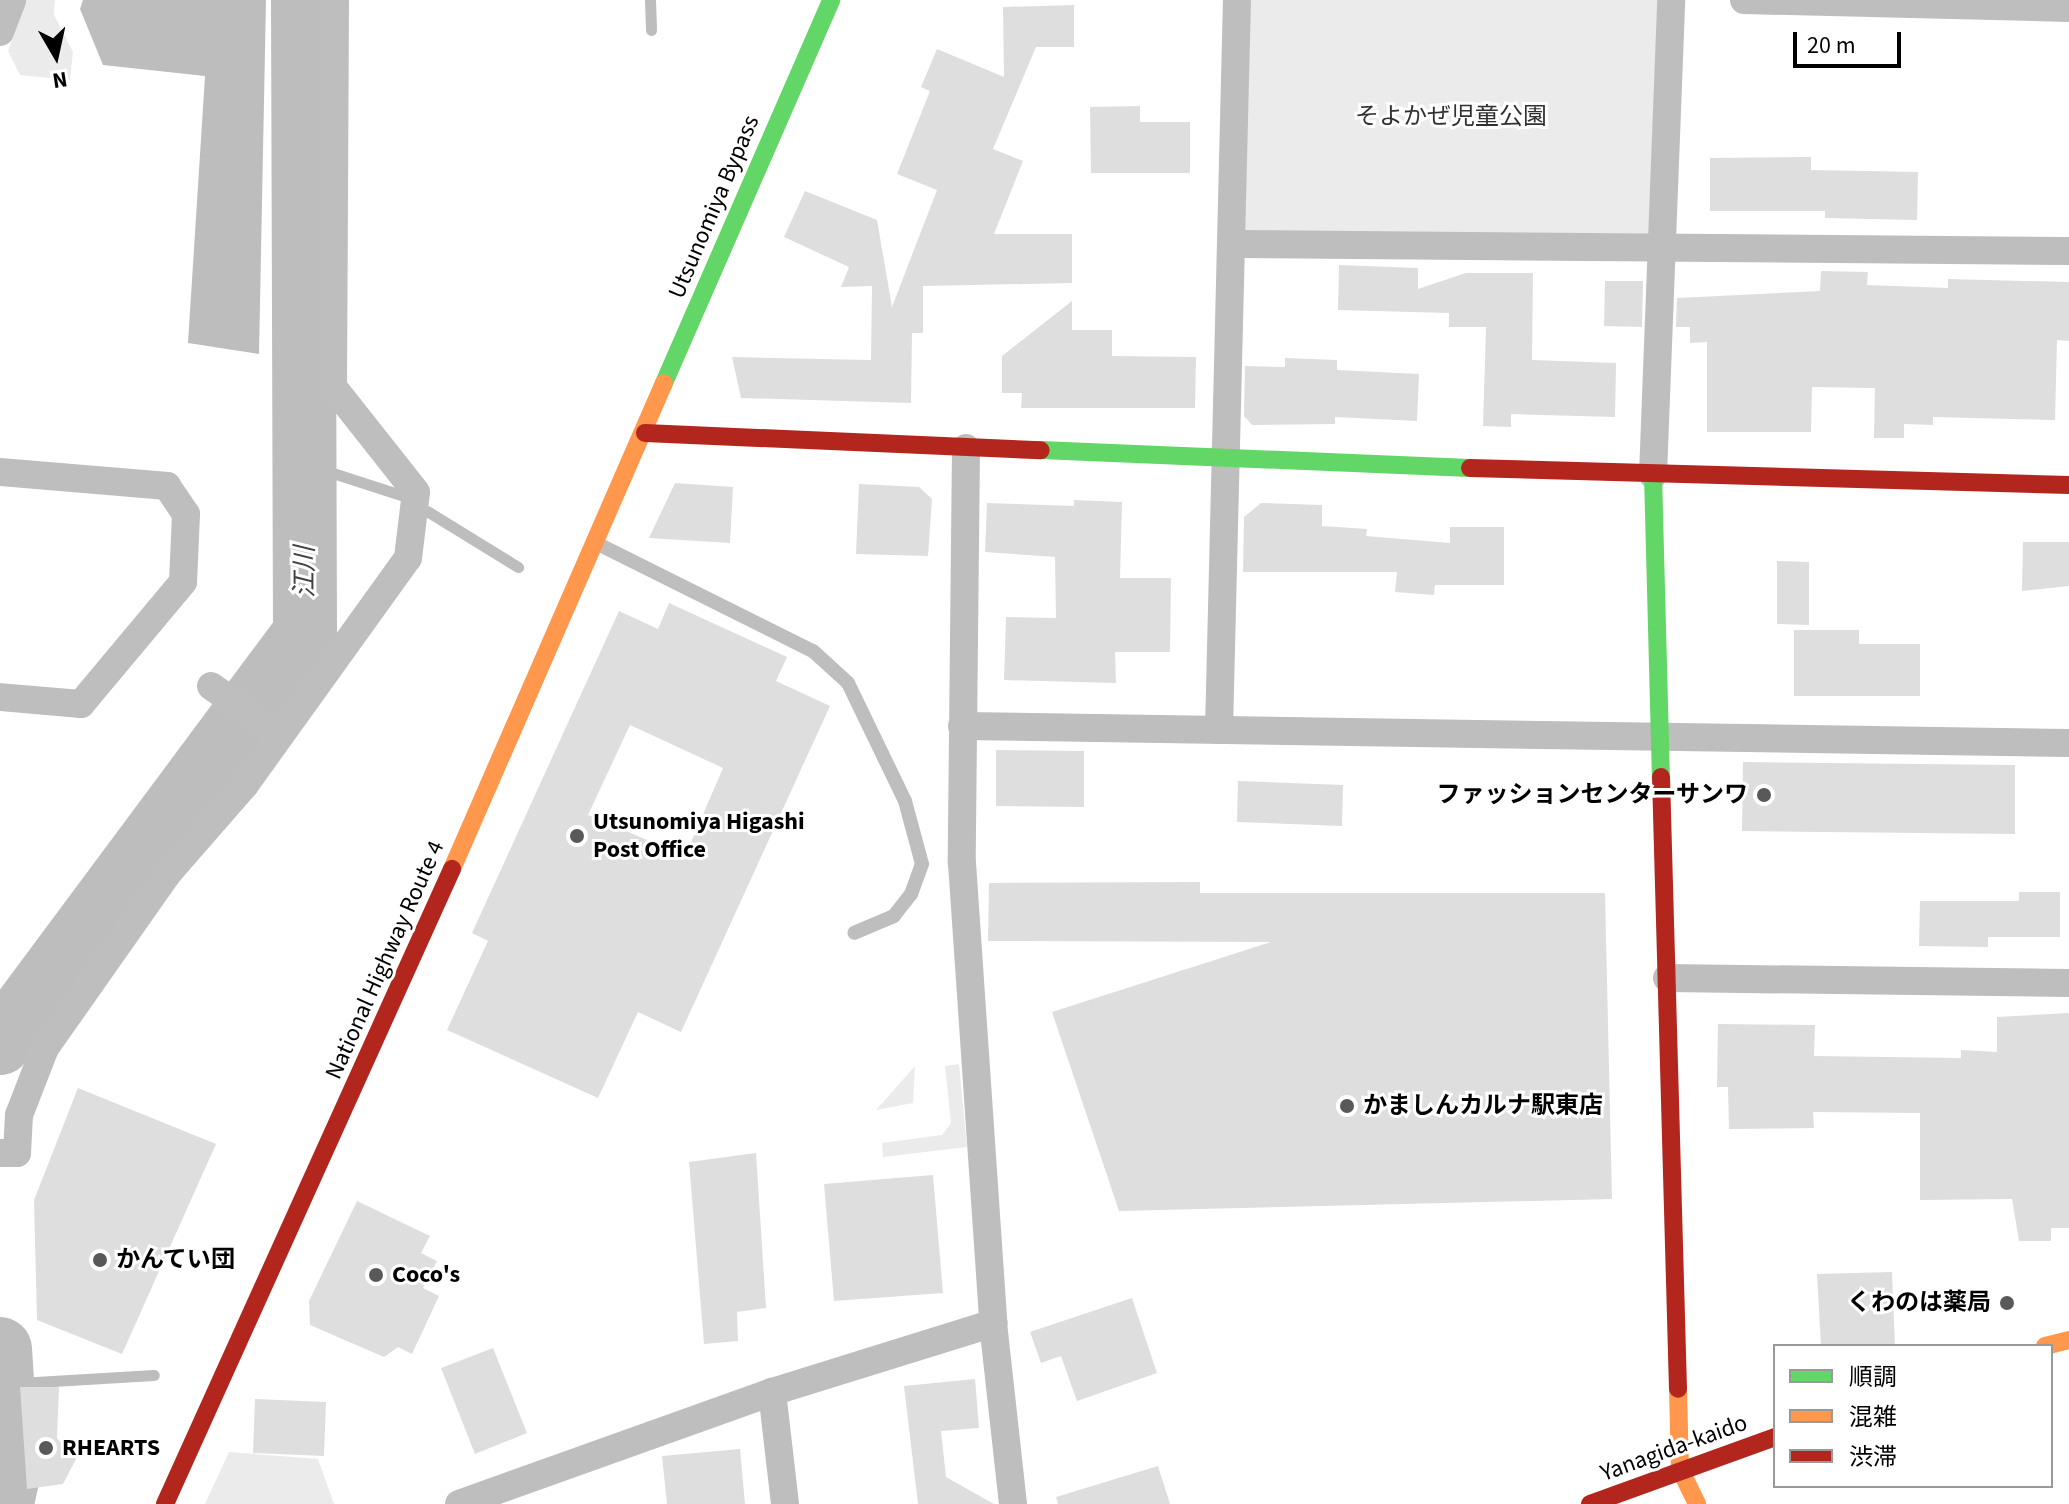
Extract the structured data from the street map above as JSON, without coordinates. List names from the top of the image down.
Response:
{
  "streets": {
    "main road": ["Utsunomiya Bypass", "National Highway Route 4", "Yanagida-kaido"]
  },
  "crossings": [
    ["Utsunomiya Bypass", "National Highway Route 4"]
  ],
  "water": ["江川"],
  "parks": ["そよかぜ児童公園"],
  "places": [
    "ファッションセンターサンワ",
    "Utsunomiya Higashi Post Office",
    "かましんカルナ駅東店",
    "かんてい団",
    "Coco's",
    "くわのは薬局",
    "RHEARTS"
  ],
  "legend": ["順調", "混雑", "渋滞"],
  "scale_bar": "20 m",
  "north": "bottom"
}
